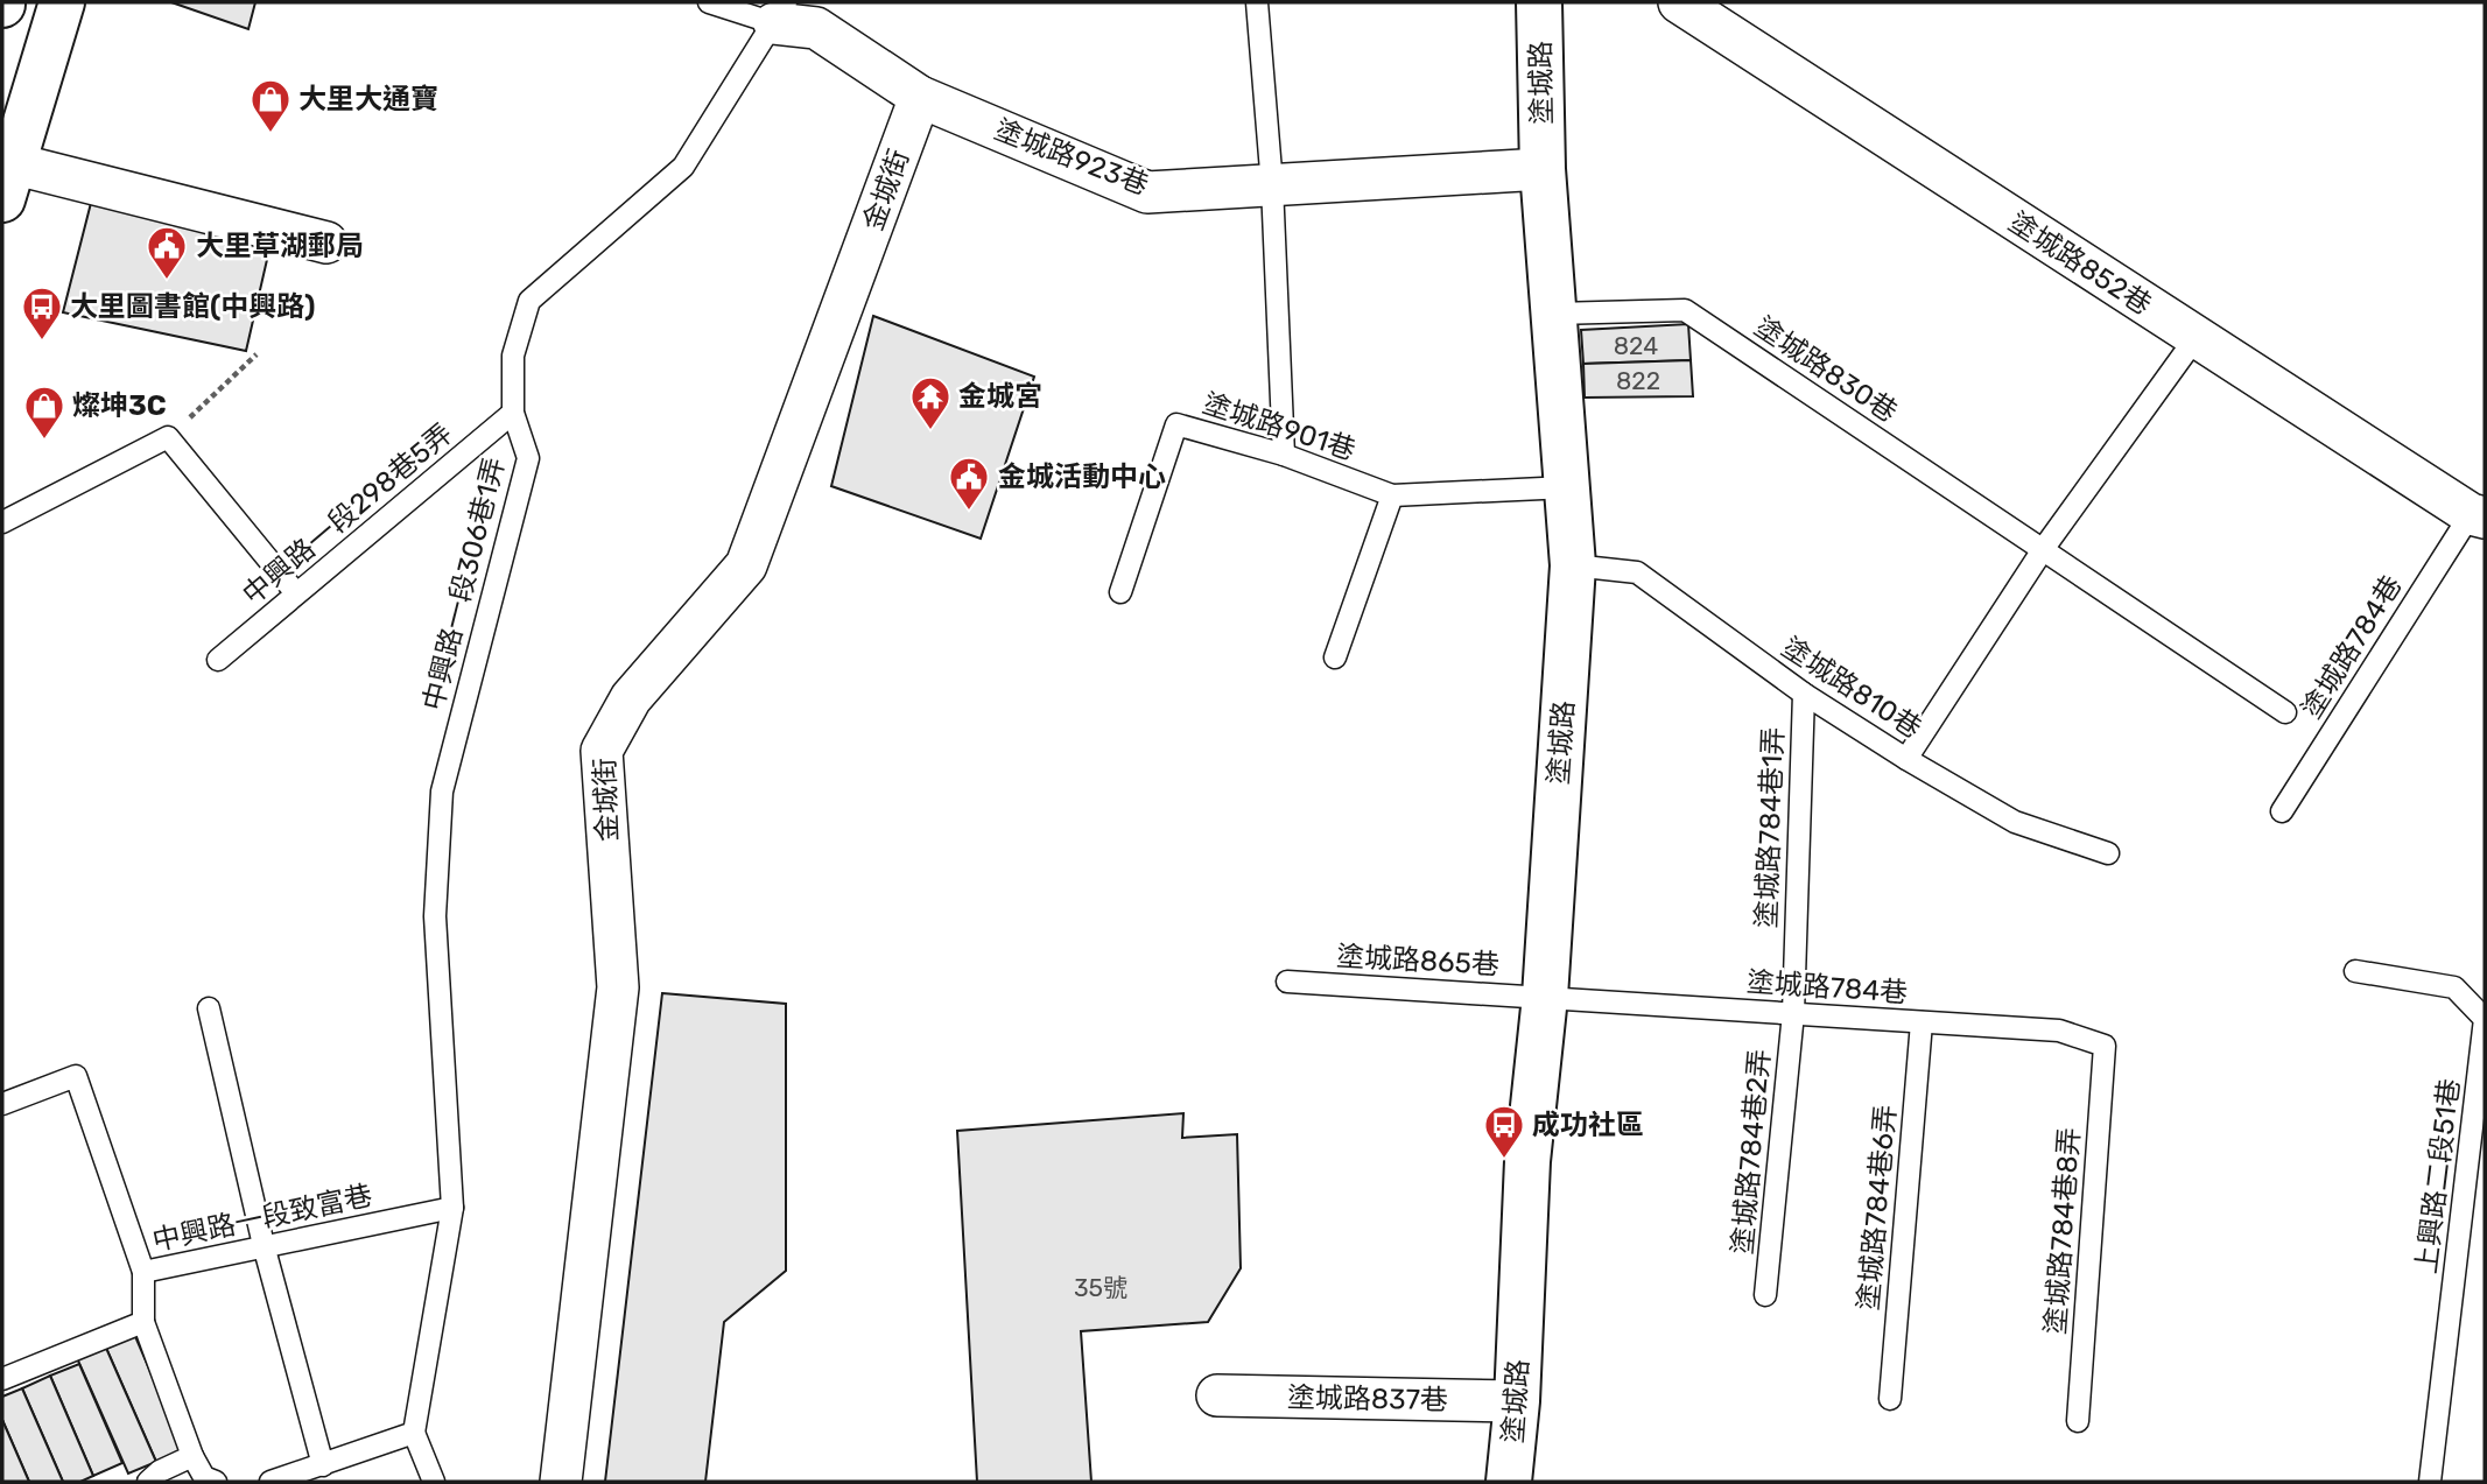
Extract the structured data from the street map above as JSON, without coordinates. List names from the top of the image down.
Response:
{
  "streets": {
    "street": [
      "塗城路",
      "塗城路923巷",
      "金城街",
      "塗城路852巷",
      "塗城路837巷"
    ],
    "lane": [
      "塗城路830巷",
      "塗城路901巷",
      "中興路一段298巷5弄",
      "中興路一段306巷1弄",
      "塗城路784巷",
      "塗城路810巷",
      "塗城路784巷1弄",
      "塗城路865巷",
      "塗城路784巷2弄",
      "上興路二段51巷",
      "塗城路784巷6弄",
      "中興路一段致富巷",
      "塗城路784巷8弄"
    ]
  },
  "crossings": [
    ["塗城路", "塗城路923巷"],
    ["塗城路", "塗城路830巷"],
    ["塗城路", "塗城路901巷"],
    ["塗城路", "塗城路784巷"],
    ["塗城路", "塗城路810巷"],
    ["塗城路", "塗城路865巷"],
    ["塗城路", "塗城路837巷"],
    ["塗城路923巷", "金城街"],
    ["塗城路923巷", "中興路一段306巷1弄"],
    ["塗城路852巷", "塗城路784巷"],
    ["中興路一段298巷5弄", "中興路一段306巷1弄"],
    ["中興路一段306巷1弄", "中興路一段致富巷"],
    ["塗城路784巷", "塗城路784巷1弄"],
    ["塗城路784巷", "塗城路865巷"],
    ["塗城路784巷", "塗城路784巷2弄"],
    ["塗城路784巷", "塗城路784巷6弄"],
    ["塗城路784巷", "塗城路784巷8弄"],
    ["塗城路810巷", "塗城路784巷1弄"],
    ["塗城路784巷1弄", "塗城路784巷2弄"]
  ],
  "places": {
    "shop": ["大里大通寶", "燦坤3C"],
    "public building": ["大里草湖郵局", "金城活動中心"],
    "bus stop": ["大里圖書館(中興路)", "成功社區"],
    "temple": ["金城宮"]
  },
  "house_numbers": ["824", "822", "35號"]
}
